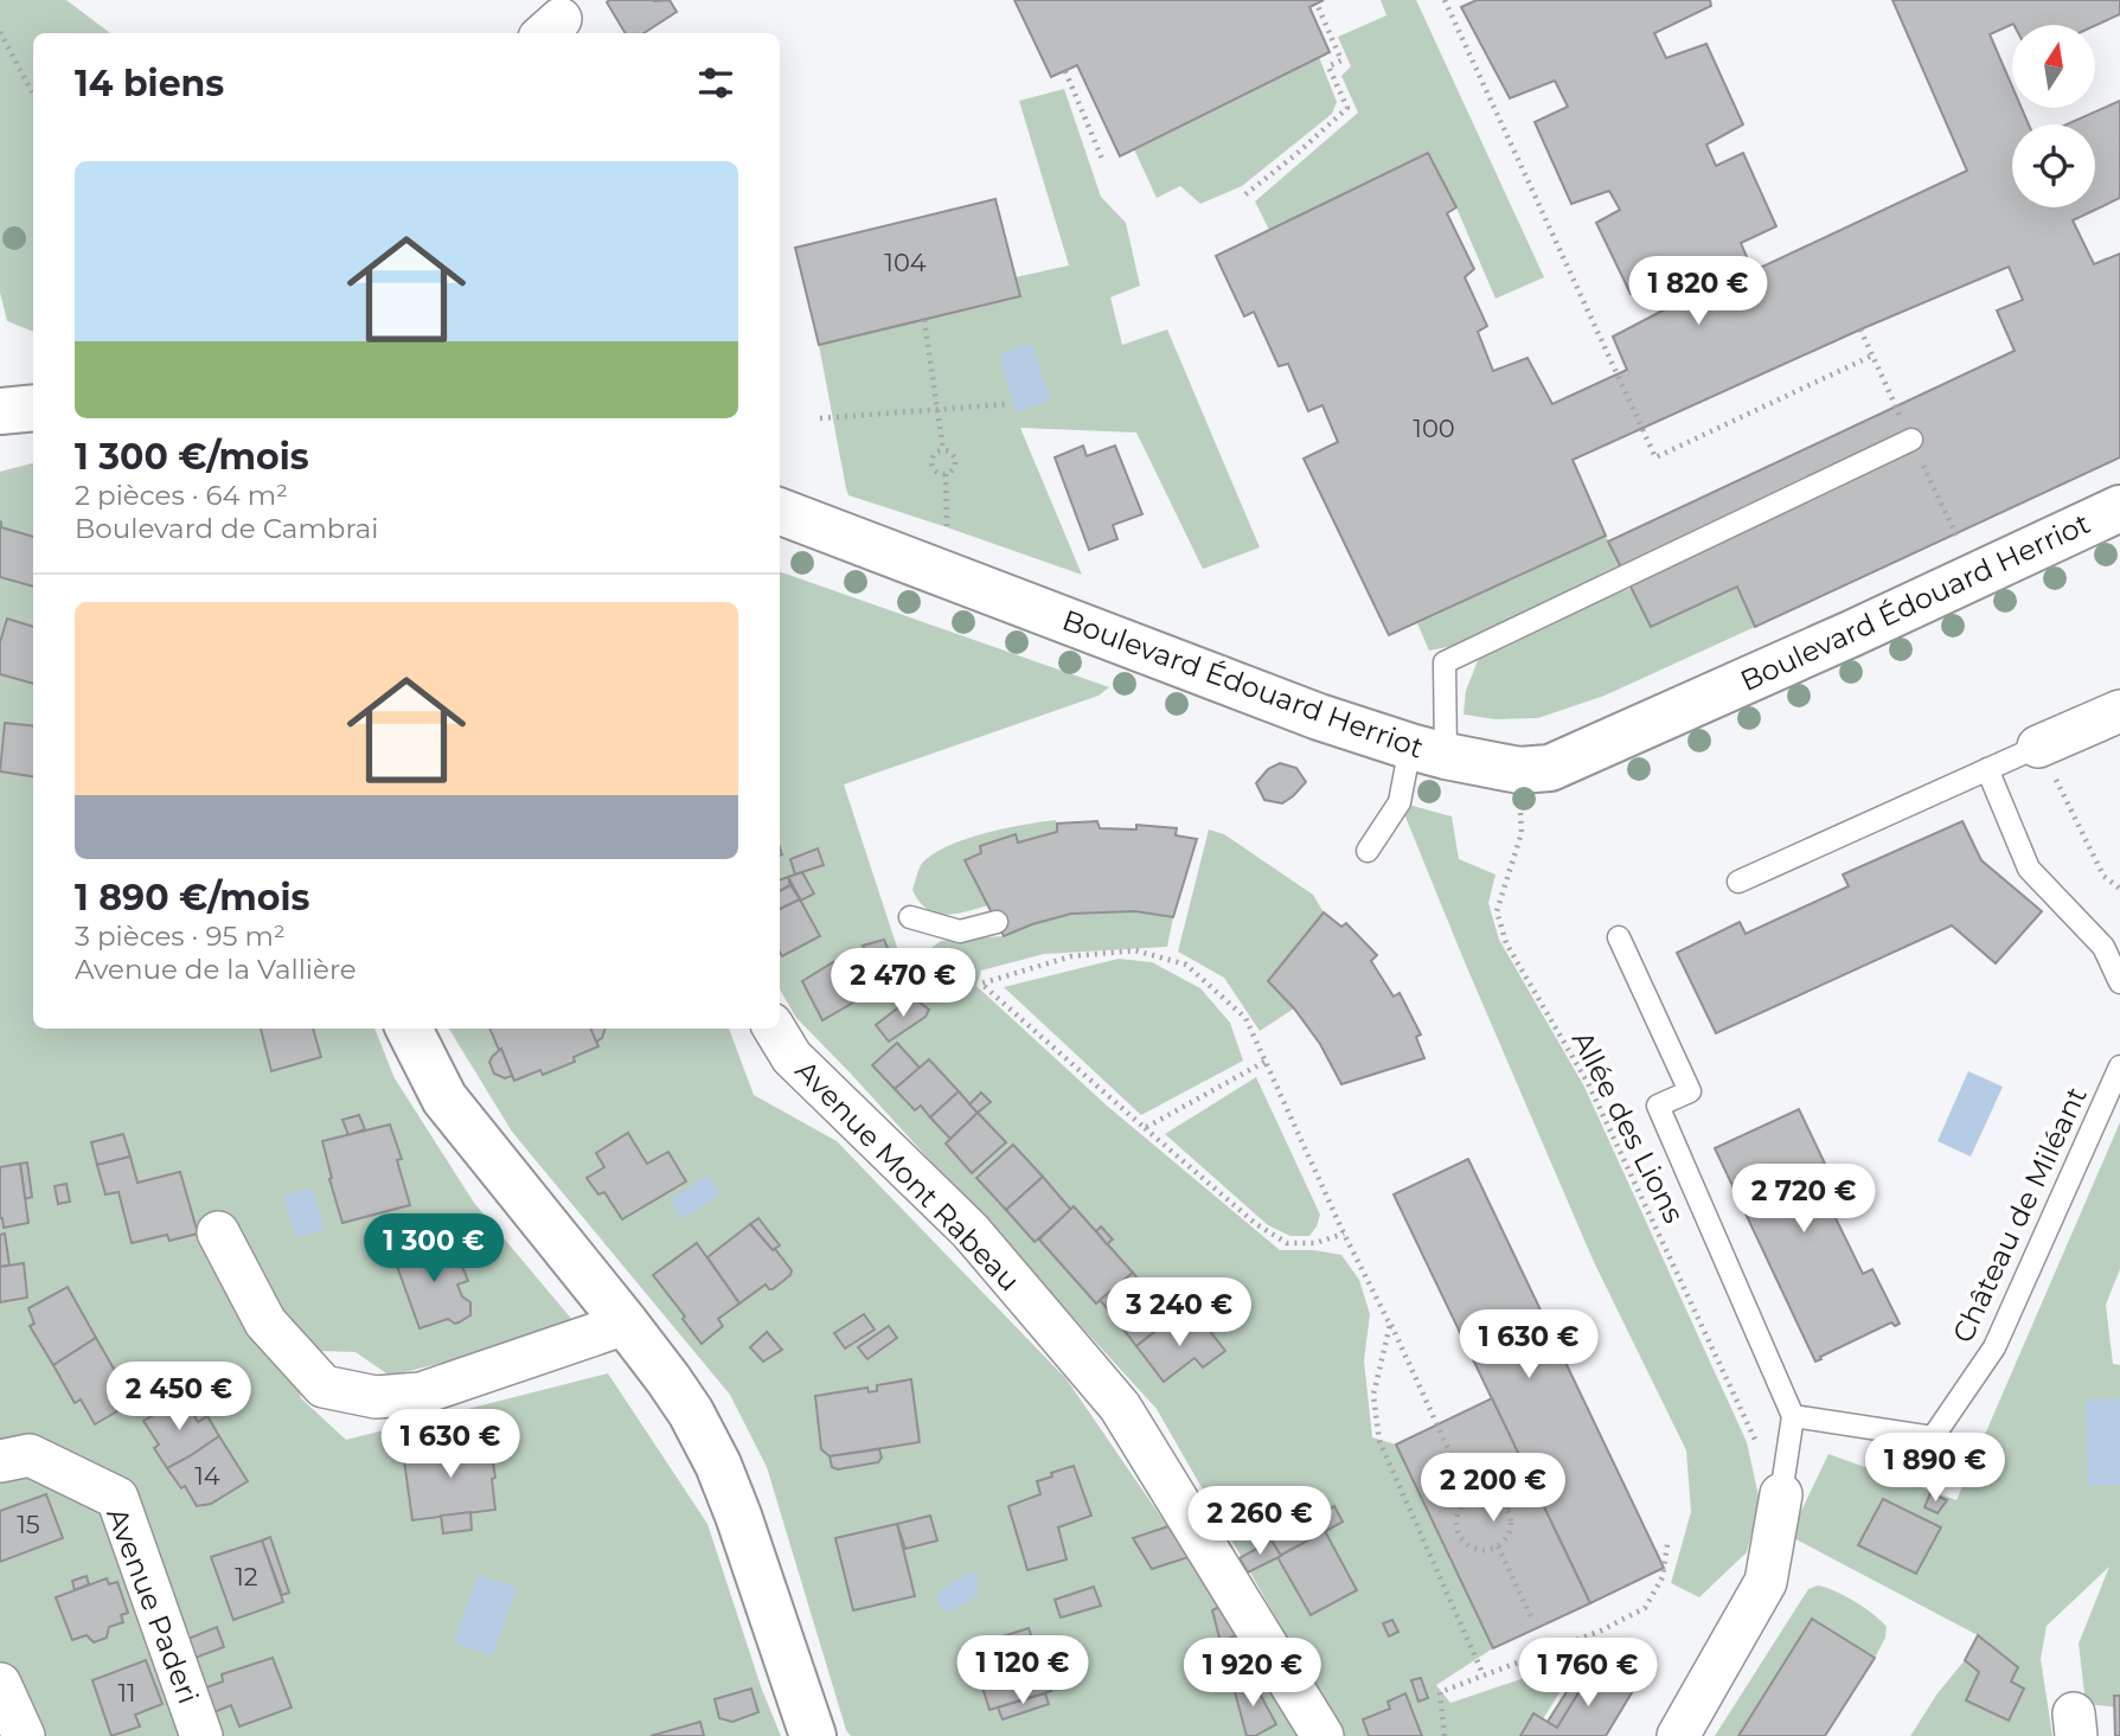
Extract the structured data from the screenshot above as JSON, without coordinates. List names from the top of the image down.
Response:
{
  "streets": {
    "street": ["Boulevard Édouard Herriot", "Avenue Mont Rabeau", "Avenue Paderi"],
    "lane": ["Château de Miléant"],
    "path": ["Allée des Lions"]
  },
  "crossings": [
    ["Boulevard Édouard Herriot", "Allée des Lions"]
  ],
  "house_numbers": [
    "104",
    "100",
    "14",
    "15",
    "12",
    "11"
  ],
  "north": "top",
  "page": {
    "heading": "14 biens",
    "list": [
      {
        "name": "1 300 €/mois",
        "note": "2 pièces · 64 m² · Boulevard de Cambrai"
      },
      {
        "name": "1 890 €/mois",
        "note": "3 pièces · 95 m² · Avenue de la Vallière"
      }
    ],
    "price": [
      "1 820 €",
      "2 470 €",
      "2 720 €",
      "1 300 €",
      "3 240 €",
      "1 630 €",
      "2 450 €",
      "1 630 €",
      "1 890 €",
      "2 200 €",
      "2 260 €",
      "1 120 €",
      "1 920 €",
      "1 760 €"
    ]
  }
}
